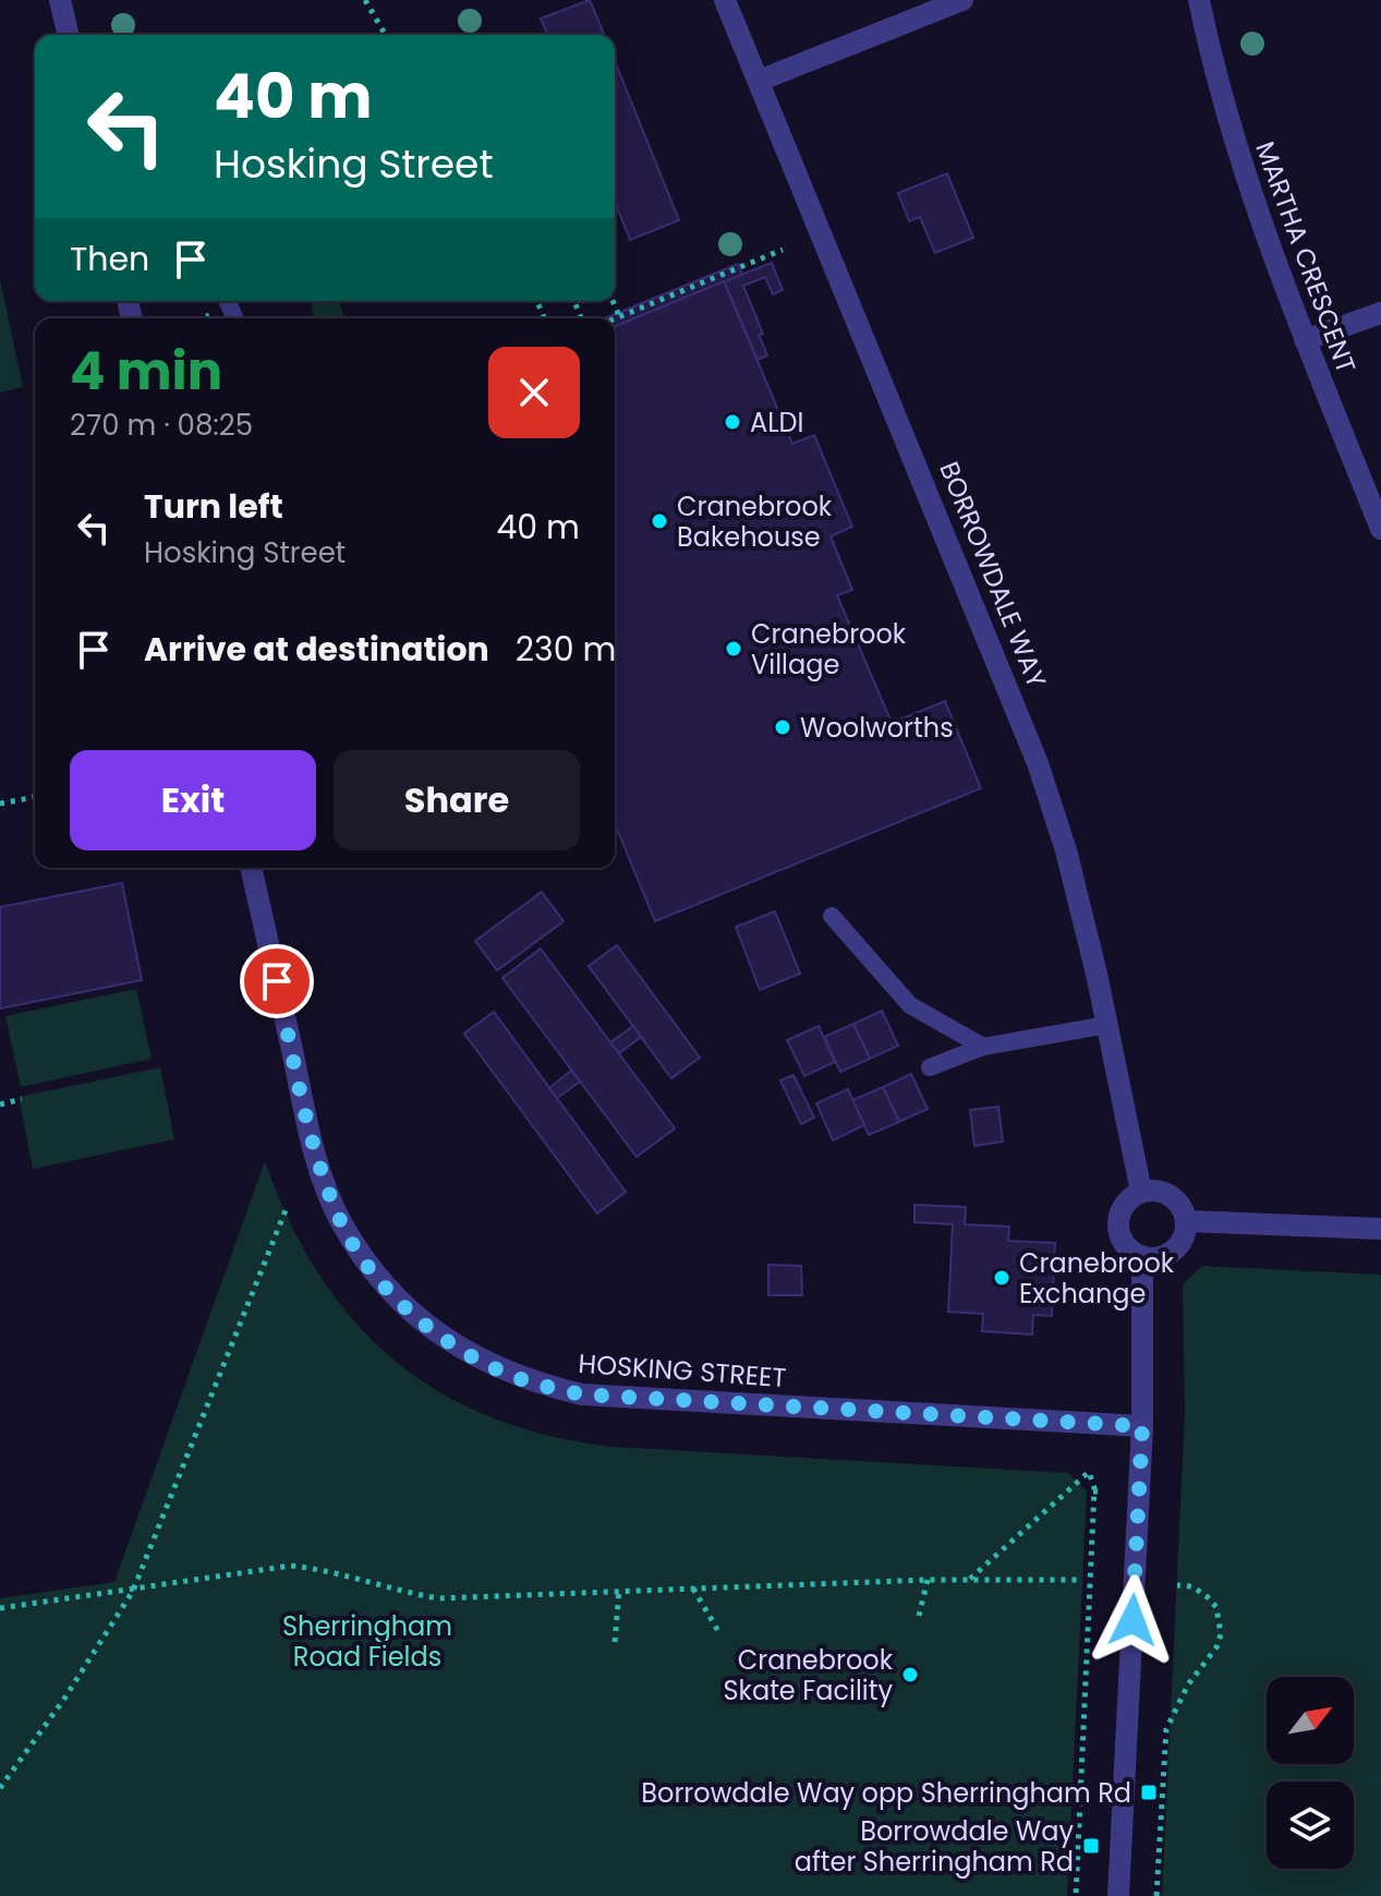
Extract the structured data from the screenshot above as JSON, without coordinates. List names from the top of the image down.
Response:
{
  "streets": {
    "street": ["MARTHA CRESCENT", "BORROWDALE WAY", "HOSKING STREET"]
  },
  "parks": ["Sherringham Road Fields"],
  "places": {
    "other": [
      "ALDI",
      "Cranebrook Bakehouse",
      "Cranebrook Village",
      "Woolworths",
      "Cranebrook Exchange",
      "Cranebrook Skate Facility"
    ],
    "transit": ["Borrowdale Way opp Sherringham Rd", "Borrowdale Way after Sherringham Rd"]
  },
  "north": "top right",
  "page": {
    "turn": ["40 m", "Hosking Street"],
    "then": "Then",
    "heading": ["4 min", "270 m · 08:25"],
    "list": [
      {
        "name": "Turn left",
        "note": "Hosking Street",
        "value": "40 m"
      },
      {
        "name": "Arrive at destination",
        "value": "230 m"
      }
    ],
    "buttons": ["Exit", "Share"]
  }
}
